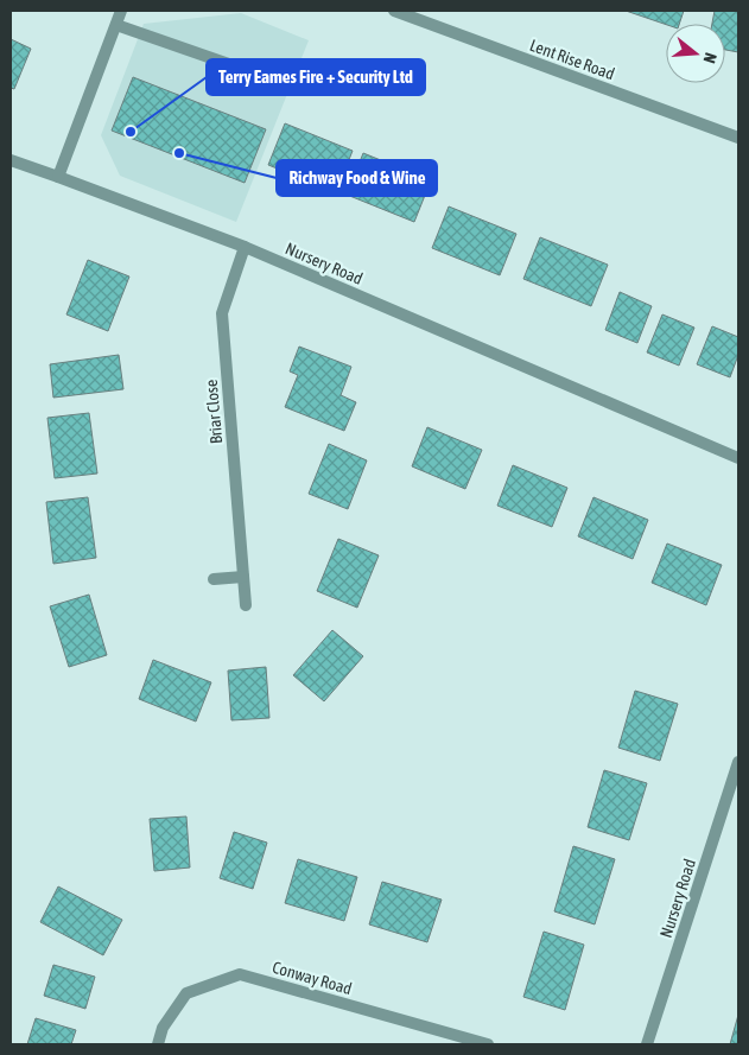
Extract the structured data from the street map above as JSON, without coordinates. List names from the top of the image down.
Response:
{
  "streets": {
    "street": [
      "Lent Rise Road",
      "Nursery Road",
      "Briar Close",
      "Conway Road"
    ]
  },
  "crossings": [
    ["Nursery Road", "Briar Close"]
  ],
  "places": ["Terry Eames Fire + Security Ltd", "Richway Food & Wine"],
  "north": "right"
}
